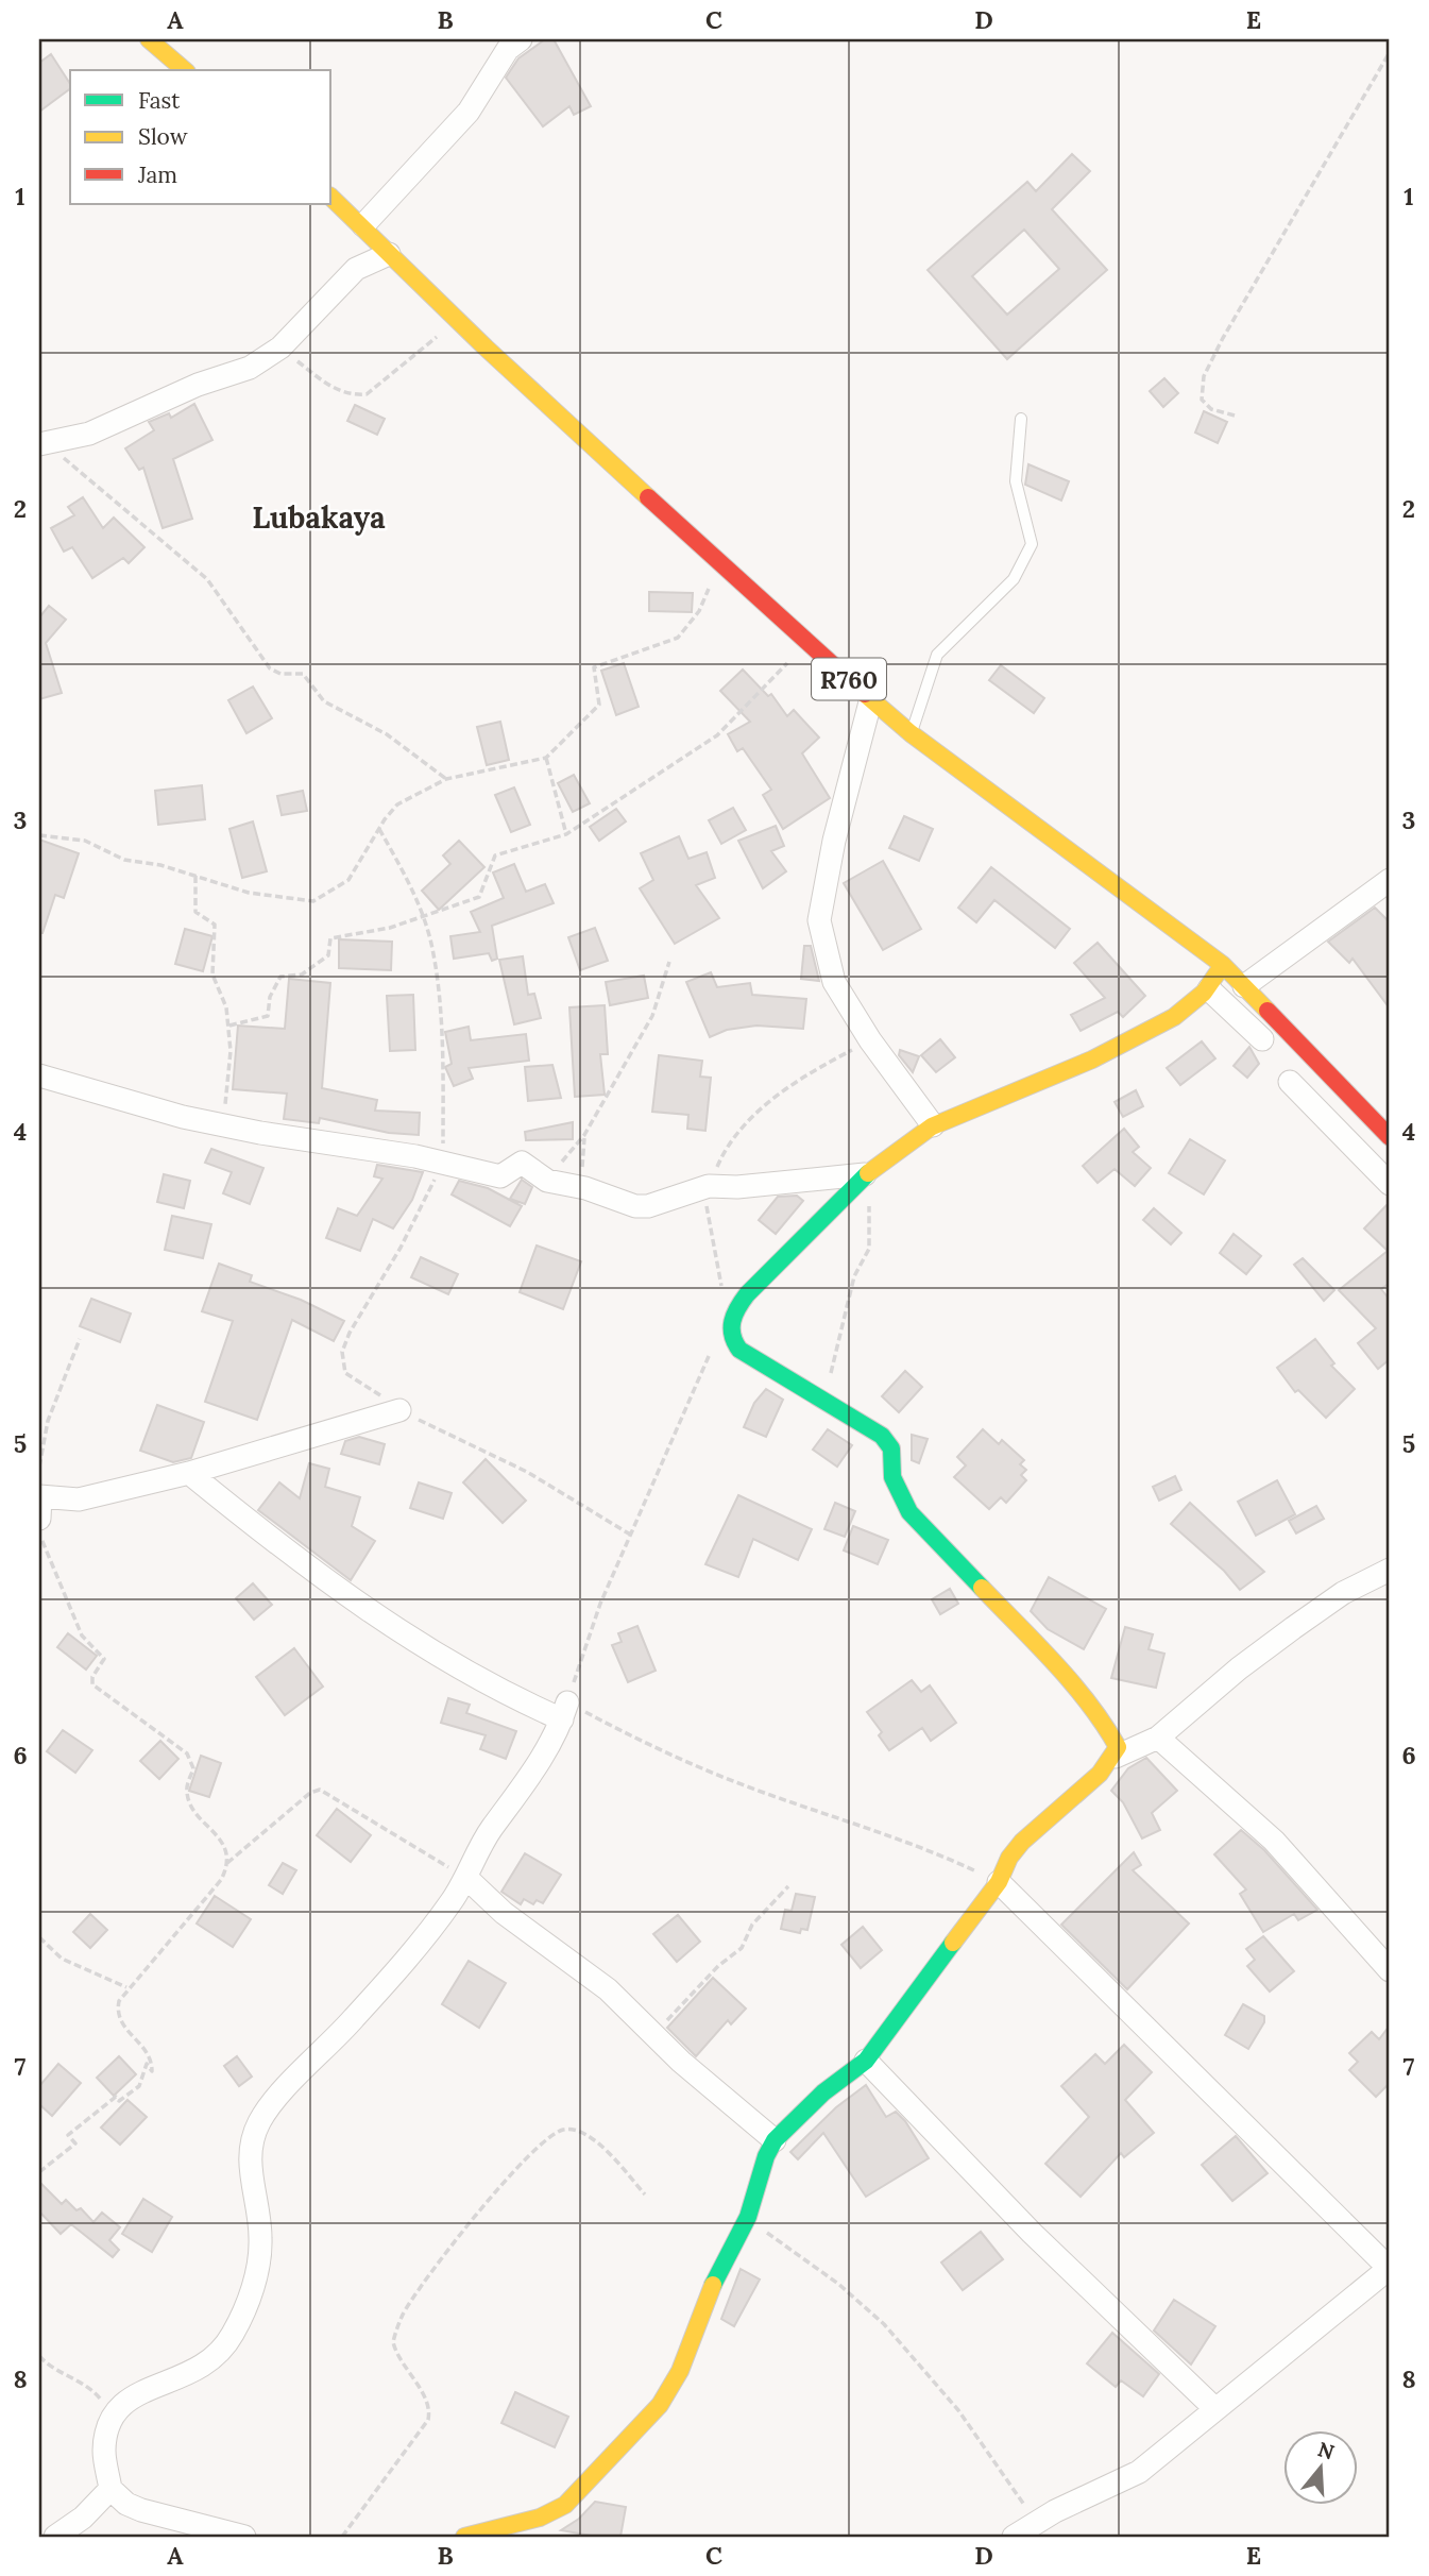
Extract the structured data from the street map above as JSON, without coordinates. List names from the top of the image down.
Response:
{
  "streets": {
    "street": ["R760"]
  },
  "districts": ["Lubakaya"],
  "legend": ["Fast", "Slow", "Jam"],
  "north": "top",
  "grid": {
    "columns": [
      "A",
      "B",
      "C",
      "D",
      "E"
    ],
    "rows": [
      "1",
      "2",
      "3",
      "4",
      "5",
      "6",
      "7",
      "8"
    ]
  }
}
